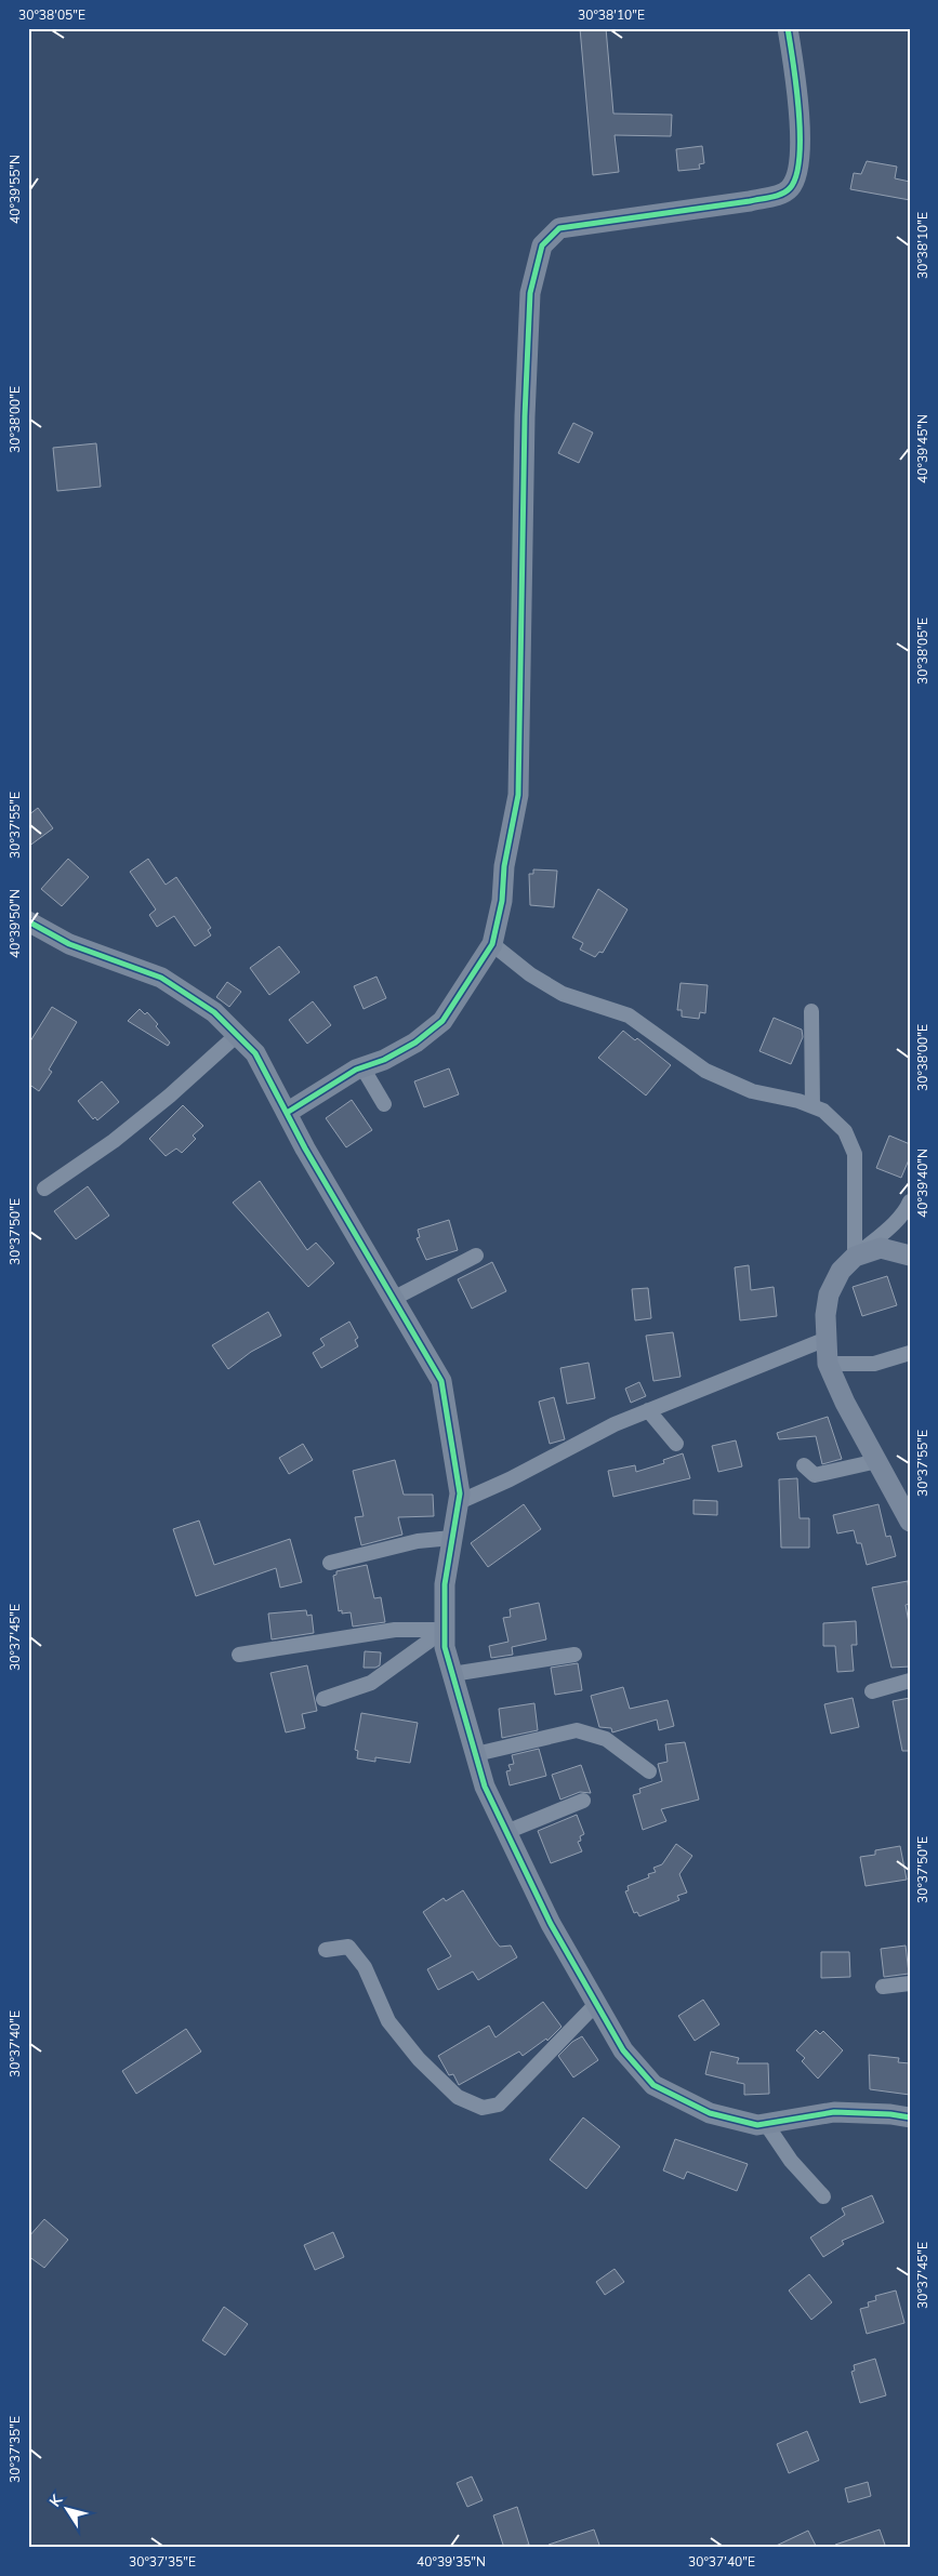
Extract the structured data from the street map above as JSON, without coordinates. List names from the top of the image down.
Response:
{
  "north": "top left",
  "coordinates": [
    "30°38'05\"E",
    "30°38'10\"E",
    "40°39'55\"N",
    "30°38'00\"E",
    "40°39'45\"N",
    "30°37'55\"E",
    "40°39'50\"N",
    "40°39'40\"N",
    "30°37'50\"E",
    "30°37'45\"E",
    "30°37'40\"E",
    "30°37'35\"E",
    "40°39'35\"N"
  ]
}
